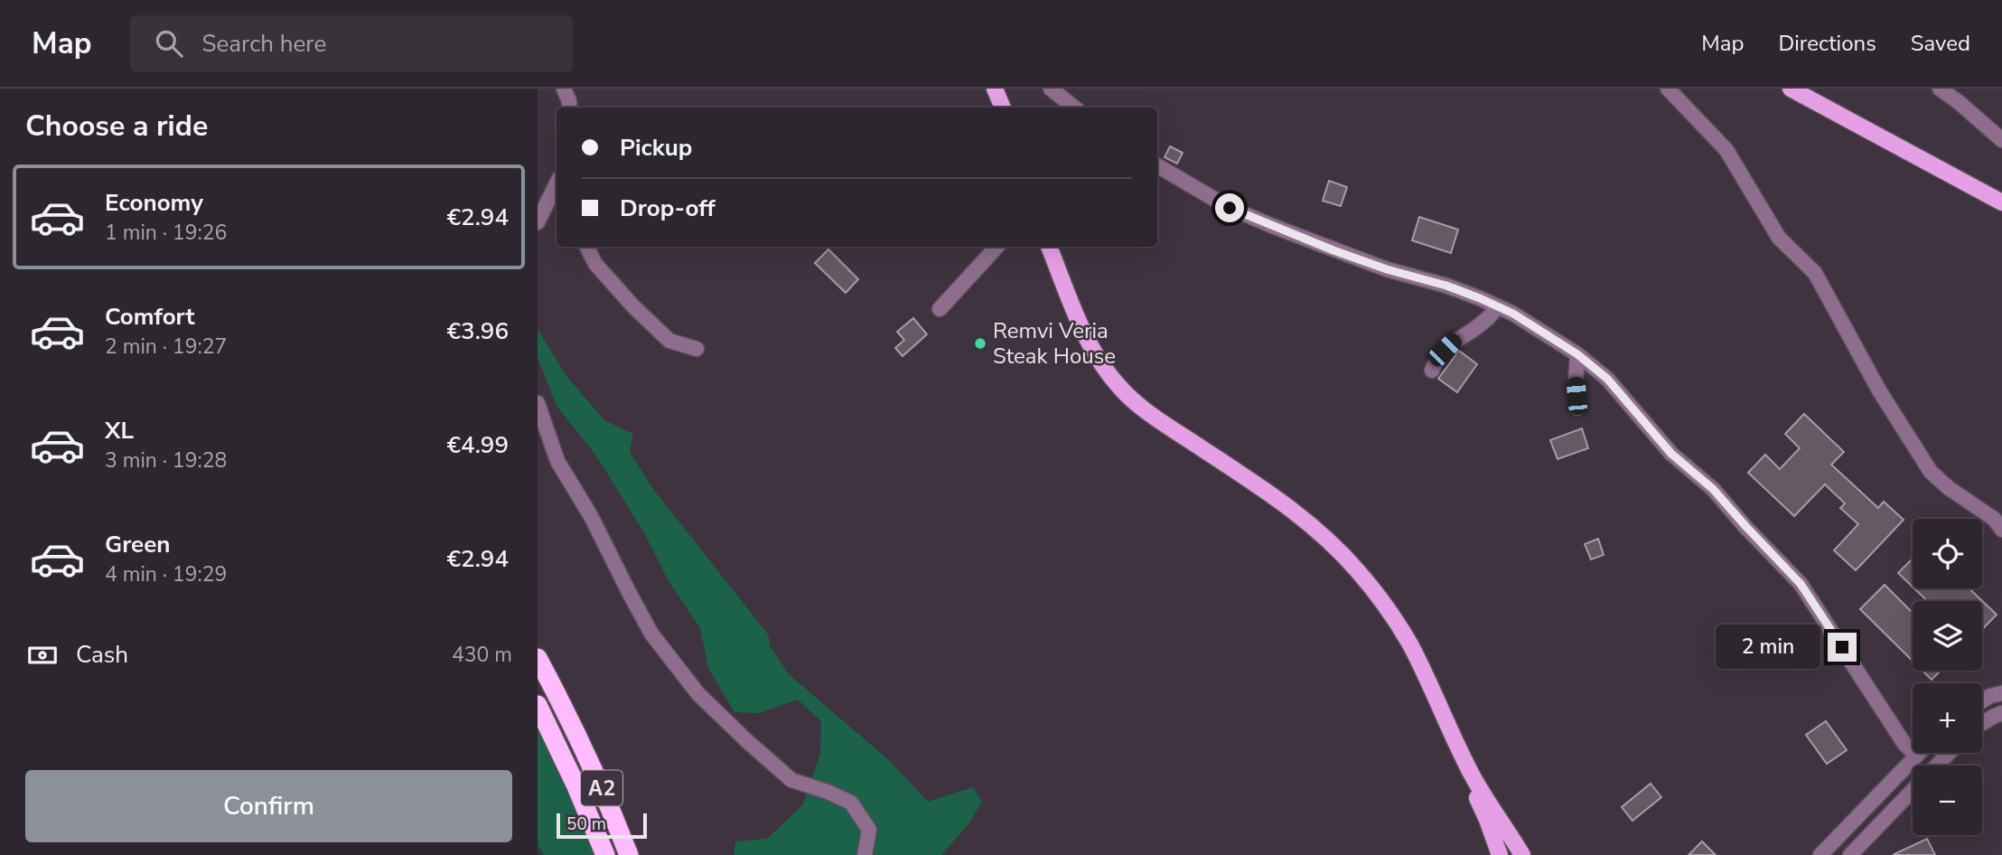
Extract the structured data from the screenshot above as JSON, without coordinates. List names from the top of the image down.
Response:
{
  "streets": {
    "highway": ["Α2"]
  },
  "places": ["Remvi Veria Steak House"],
  "scale_bar": "50 m",
  "page": {
    "header": "Map",
    "search": "Search here",
    "nav": ["Map", "Directions", "Saved"],
    "heading": "Choose a ride",
    "banner": ["Pickup", "Drop-off"],
    "list": [
      {
        "name": "Economy",
        "note": "1 min · 19:26",
        "value": "€2.94"
      },
      {
        "name": "Comfort",
        "note": "2 min · 19:27",
        "value": "€3.96"
      },
      {
        "name": "XL",
        "note": "3 min · 19:28",
        "value": "€4.99"
      },
      {
        "name": "Green",
        "note": "4 min · 19:29",
        "value": "€2.94"
      }
    ],
    "map_buttons": ["+", "−"],
    "pay": ["Cash", "430 m"],
    "bubble": "2 min",
    "buttons": "Confirm",
    "scale": "50 m"
  }
}
